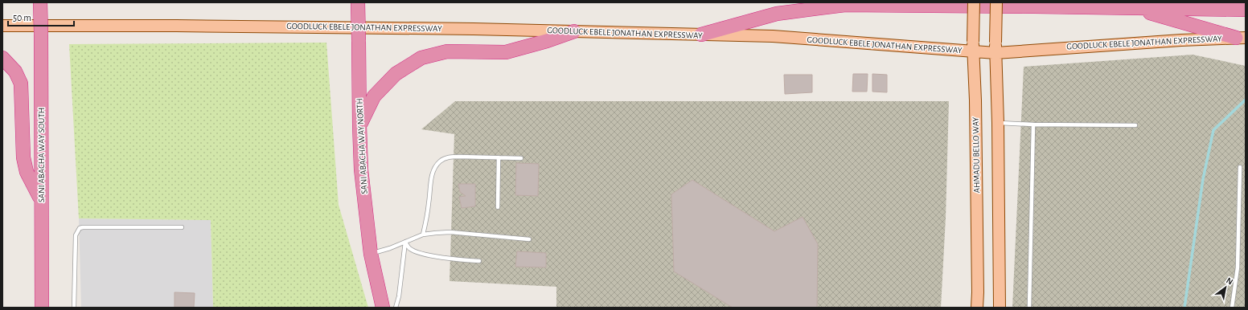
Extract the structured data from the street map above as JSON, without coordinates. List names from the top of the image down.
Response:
{
  "streets": {
    "highway": ["SANI ABACHA WAY NORTH", "SANI ABACHA WAY SOUTH"],
    "main road": ["GOODLUCK EBELE JONATHAN EXPRESSWAY", "AHMADU BELLO WAY"]
  },
  "crossings": [
    ["GOODLUCK EBELE JONATHAN EXPRESSWAY", "AHMADU BELLO WAY"]
  ],
  "scale_bar": "50 m",
  "north": "top right"
}
